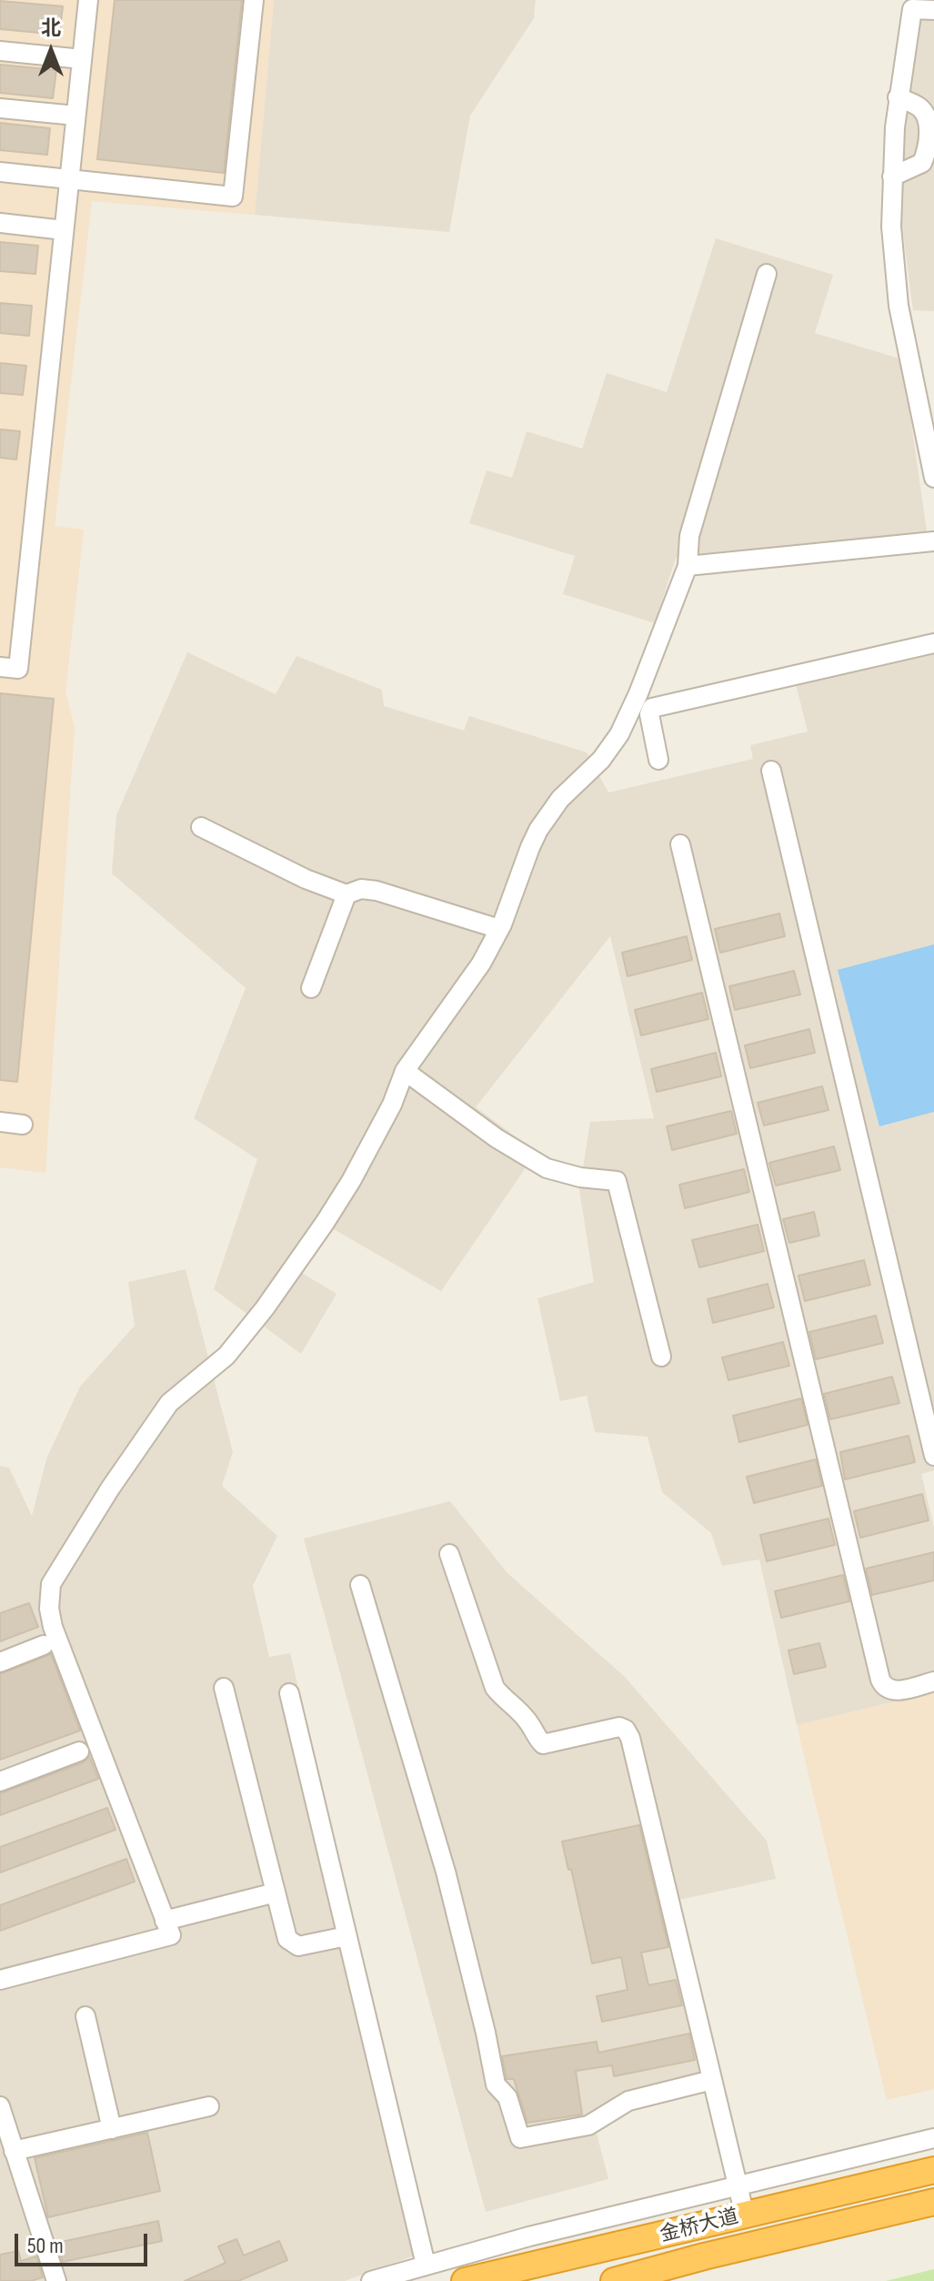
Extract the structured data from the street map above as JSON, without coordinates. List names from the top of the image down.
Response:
{
  "streets": {
    "highway": ["金桥大道"]
  },
  "scale_bar": "50 m",
  "north": "top"
}
